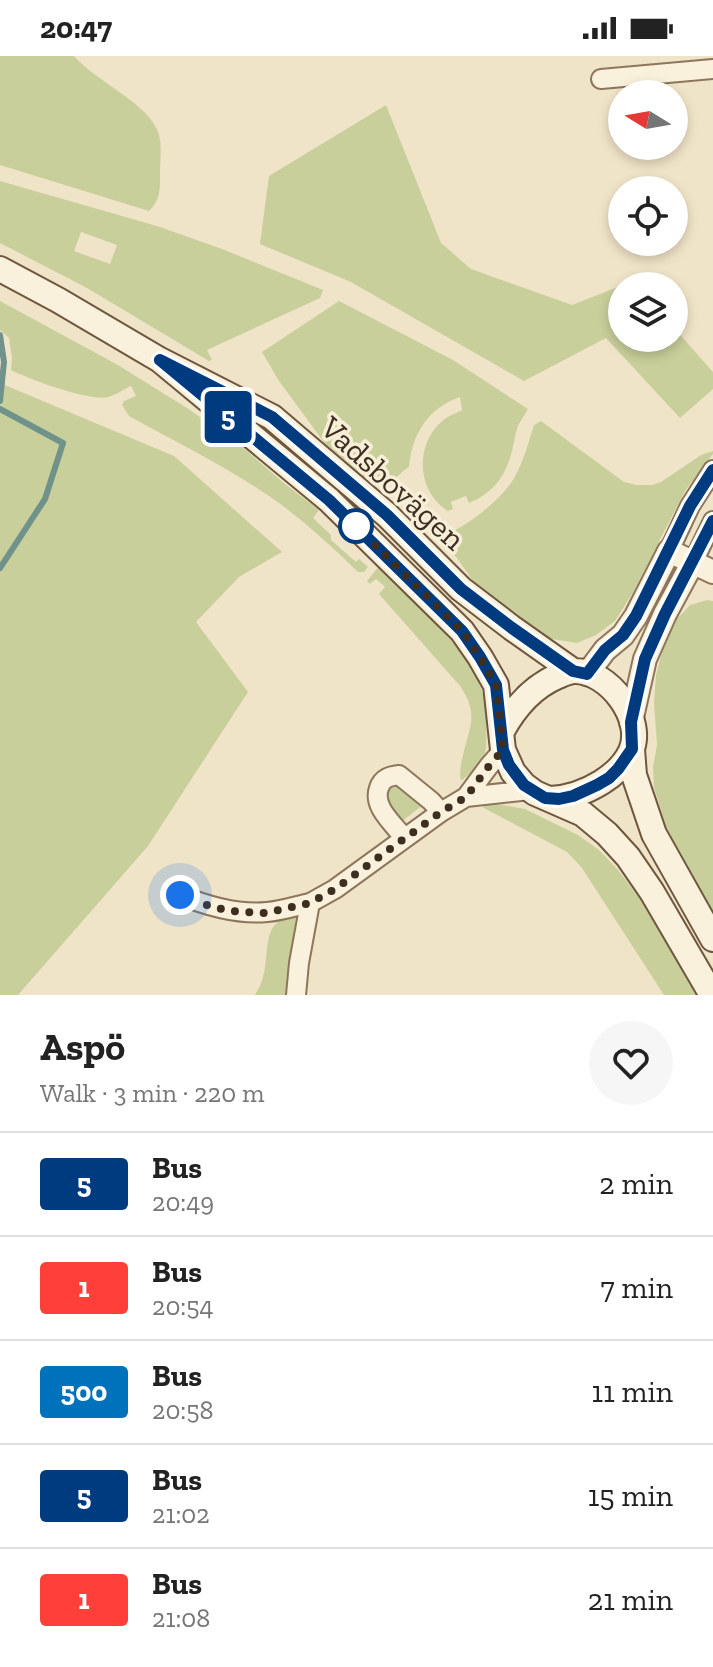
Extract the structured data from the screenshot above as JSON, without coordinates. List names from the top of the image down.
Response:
{
  "streets": {
    "main road": ["Vadsbovägen"]
  },
  "lines": ["bus line 5"],
  "north": "left",
  "page": {
    "status": "20:47",
    "on_map": "5",
    "heading": ["Aspö", "Walk · 3 min · 220 m"],
    "list": [
      {
        "mark": "5",
        "name": "Bus",
        "note": "20:49",
        "value": "2 min"
      },
      {
        "mark": "1",
        "name": "Bus",
        "note": "20:54",
        "value": "7 min"
      },
      {
        "mark": "500",
        "name": "Bus",
        "note": "20:58",
        "value": "11 min"
      },
      {
        "mark": "5",
        "name": "Bus",
        "note": "21:02",
        "value": "15 min"
      },
      {
        "mark": "1",
        "name": "Bus",
        "note": "21:08",
        "value": "21 min"
      }
    ]
  }
}
